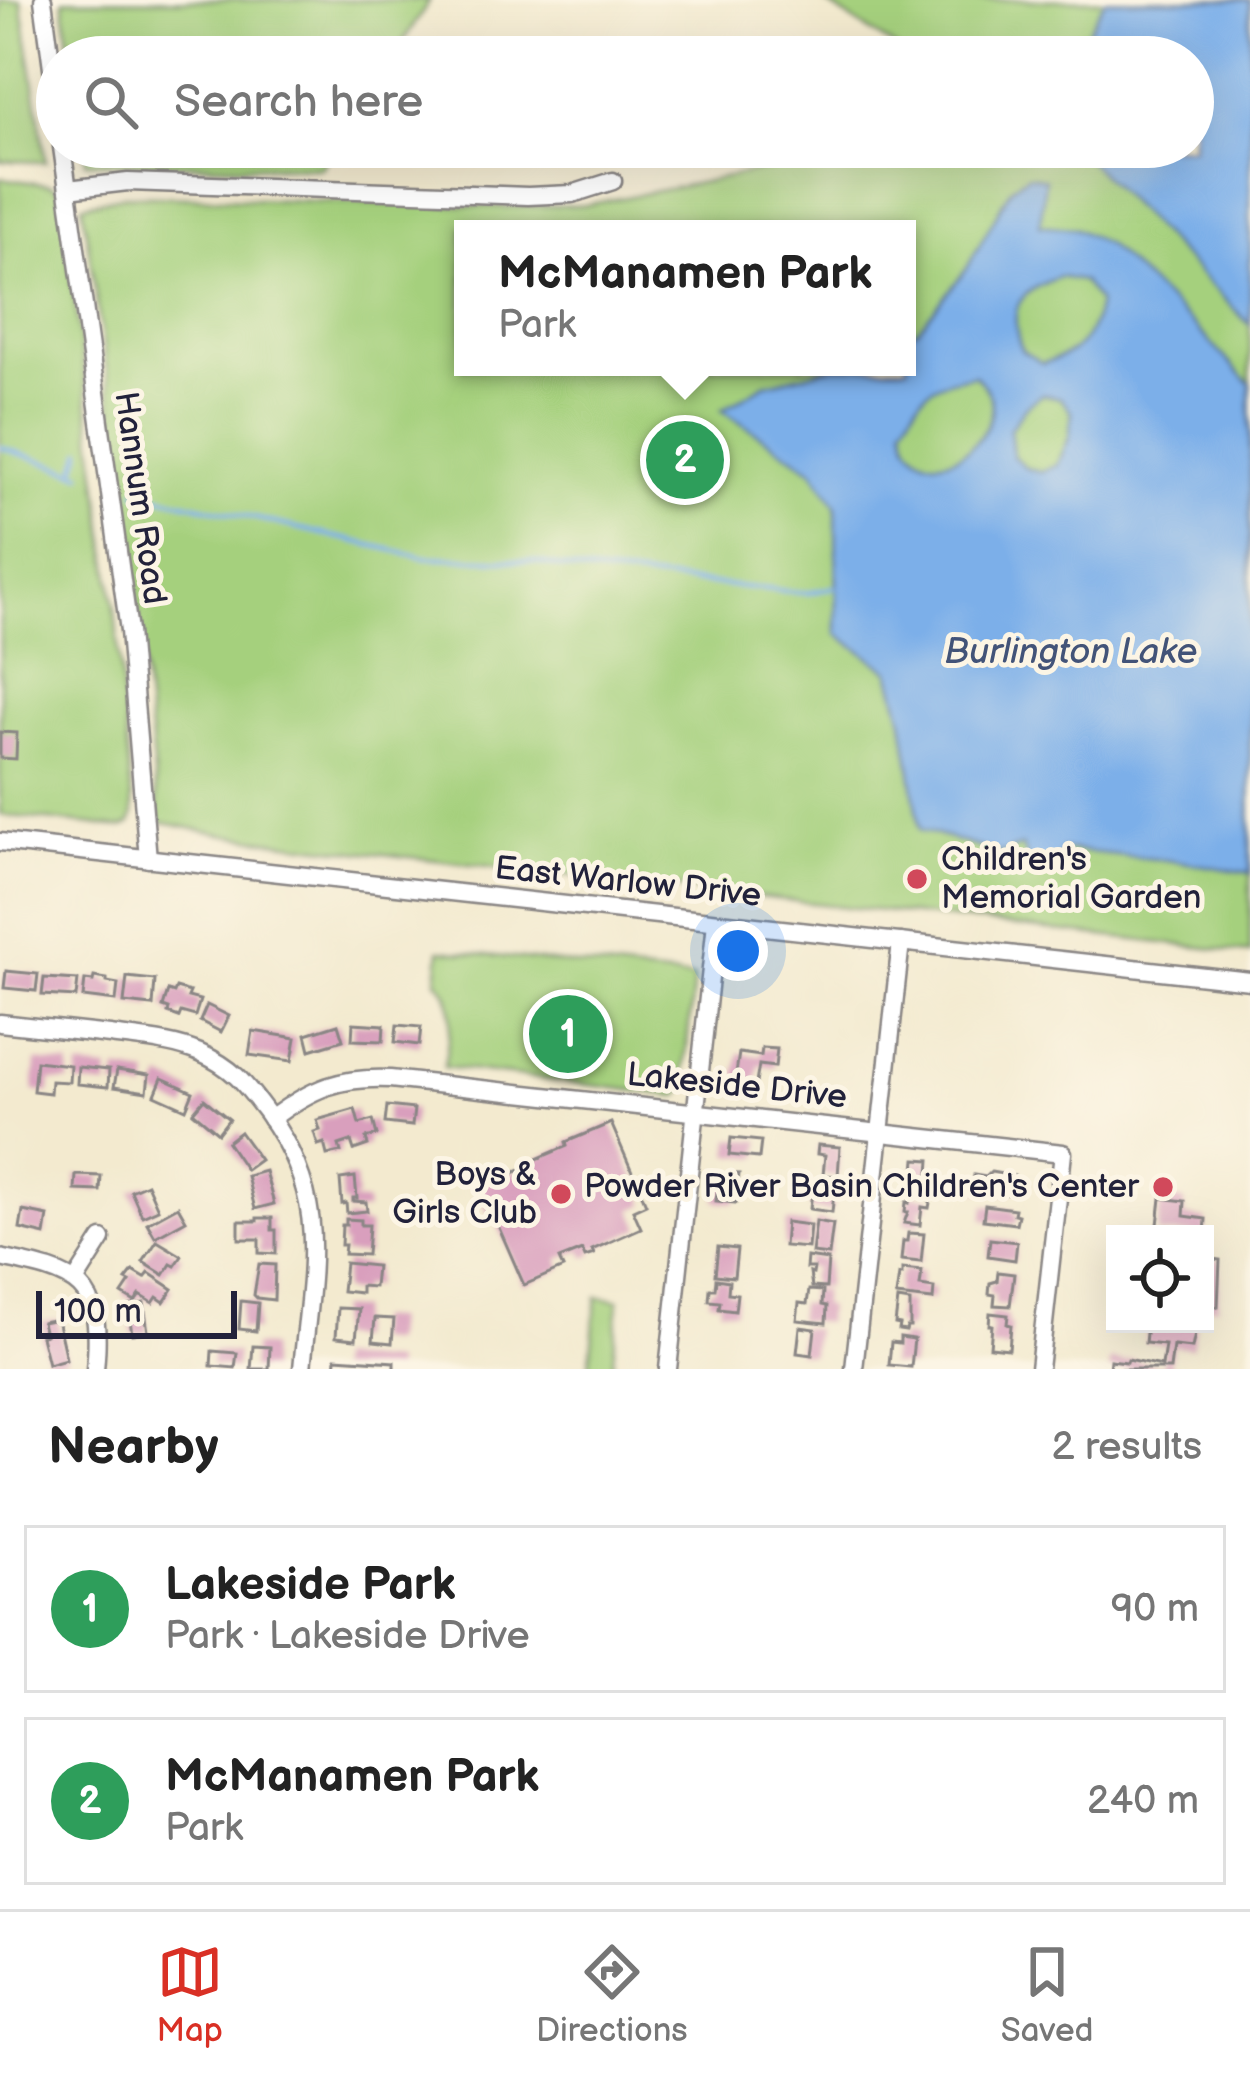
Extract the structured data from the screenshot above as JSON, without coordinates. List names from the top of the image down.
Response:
{
  "streets": {
    "street": ["Hannum Road", "East Warlow Drive", "Lakeside Drive"]
  },
  "crossings": [
    ["Hannum Road", "East Warlow Drive"]
  ],
  "water": ["Burlington Lake"],
  "places": ["Children's Memorial Garden", "Powder River Basin Children's Center", "Boys & Girls Club"],
  "scale_bar": "100 m",
  "page": {
    "search": "Search here",
    "popup": ["McManamen Park", "Park"],
    "pins": ["2", "1"],
    "scale": "100 m",
    "heading": ["Nearby", "2 results"],
    "list": [
      {
        "mark": "1",
        "name": "Lakeside Park",
        "note": "Park · Lakeside Drive",
        "value": "90 m"
      },
      {
        "mark": "2",
        "name": "McManamen Park",
        "note": "Park",
        "value": "240 m"
      }
    ],
    "nav": ["Map", "Directions", "Saved"]
  }
}
